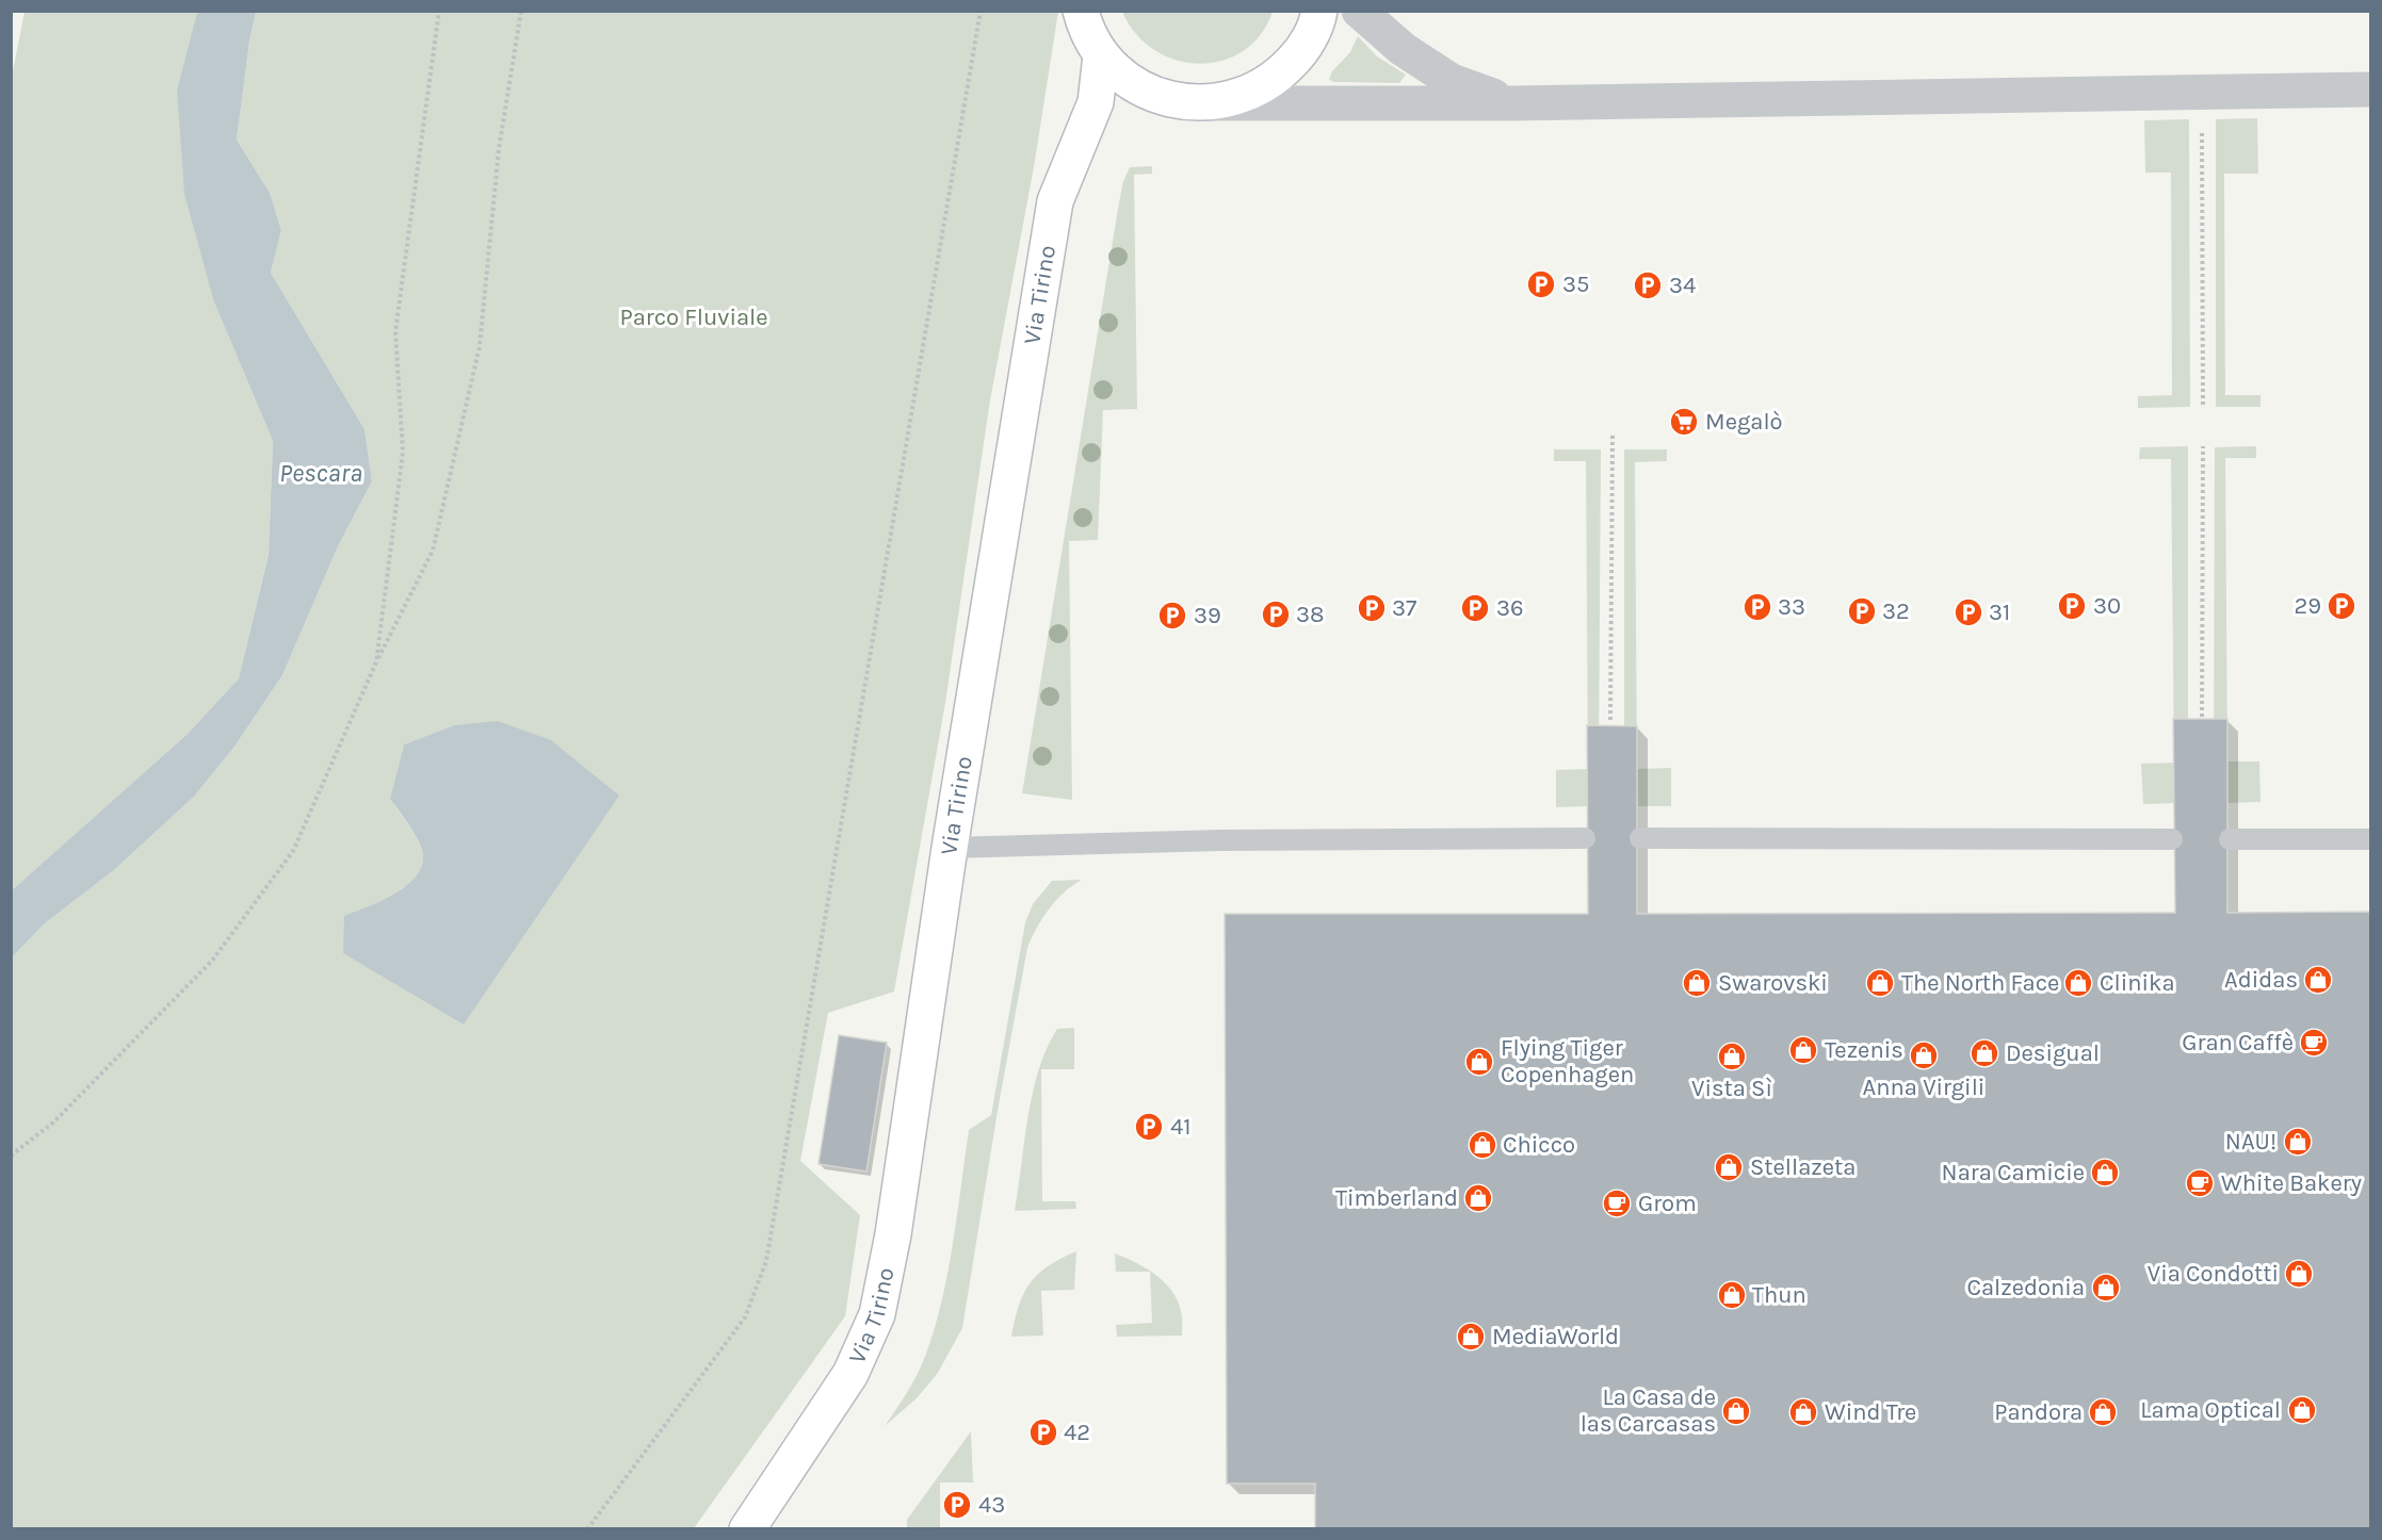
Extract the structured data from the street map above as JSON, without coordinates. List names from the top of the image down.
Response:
{
  "streets": {
    "street": ["Via Tirino"]
  },
  "water": ["Pescara"],
  "parks": ["Parco Fluviale"],
  "places": {
    "parking": [
      "35",
      "34",
      "30",
      "29",
      "33",
      "37",
      "36",
      "32",
      "31",
      "38",
      "39",
      "41",
      "42",
      "43"
    ],
    "supermarket": ["Megalò"],
    "shop": [
      "Adidas",
      "Swarovski",
      "The North Face",
      "Clinika",
      "Tezenis",
      "Desigual",
      "Anna Virgili",
      "Vista Sì",
      "Flying Tiger Copenhagen",
      "NAU!",
      "Chicco",
      "Stellazeta",
      "Nara Camicie",
      "Timberland",
      "Via Condotti",
      "Calzedonia",
      "Thun",
      "MediaWorld",
      "Lama Optical",
      "La Casa de las Carcasas",
      "Wind Tre",
      "Pandora"
    ],
    "cafe": ["Gran Caffè", "White Bakery", "Grom"]
  }
}
